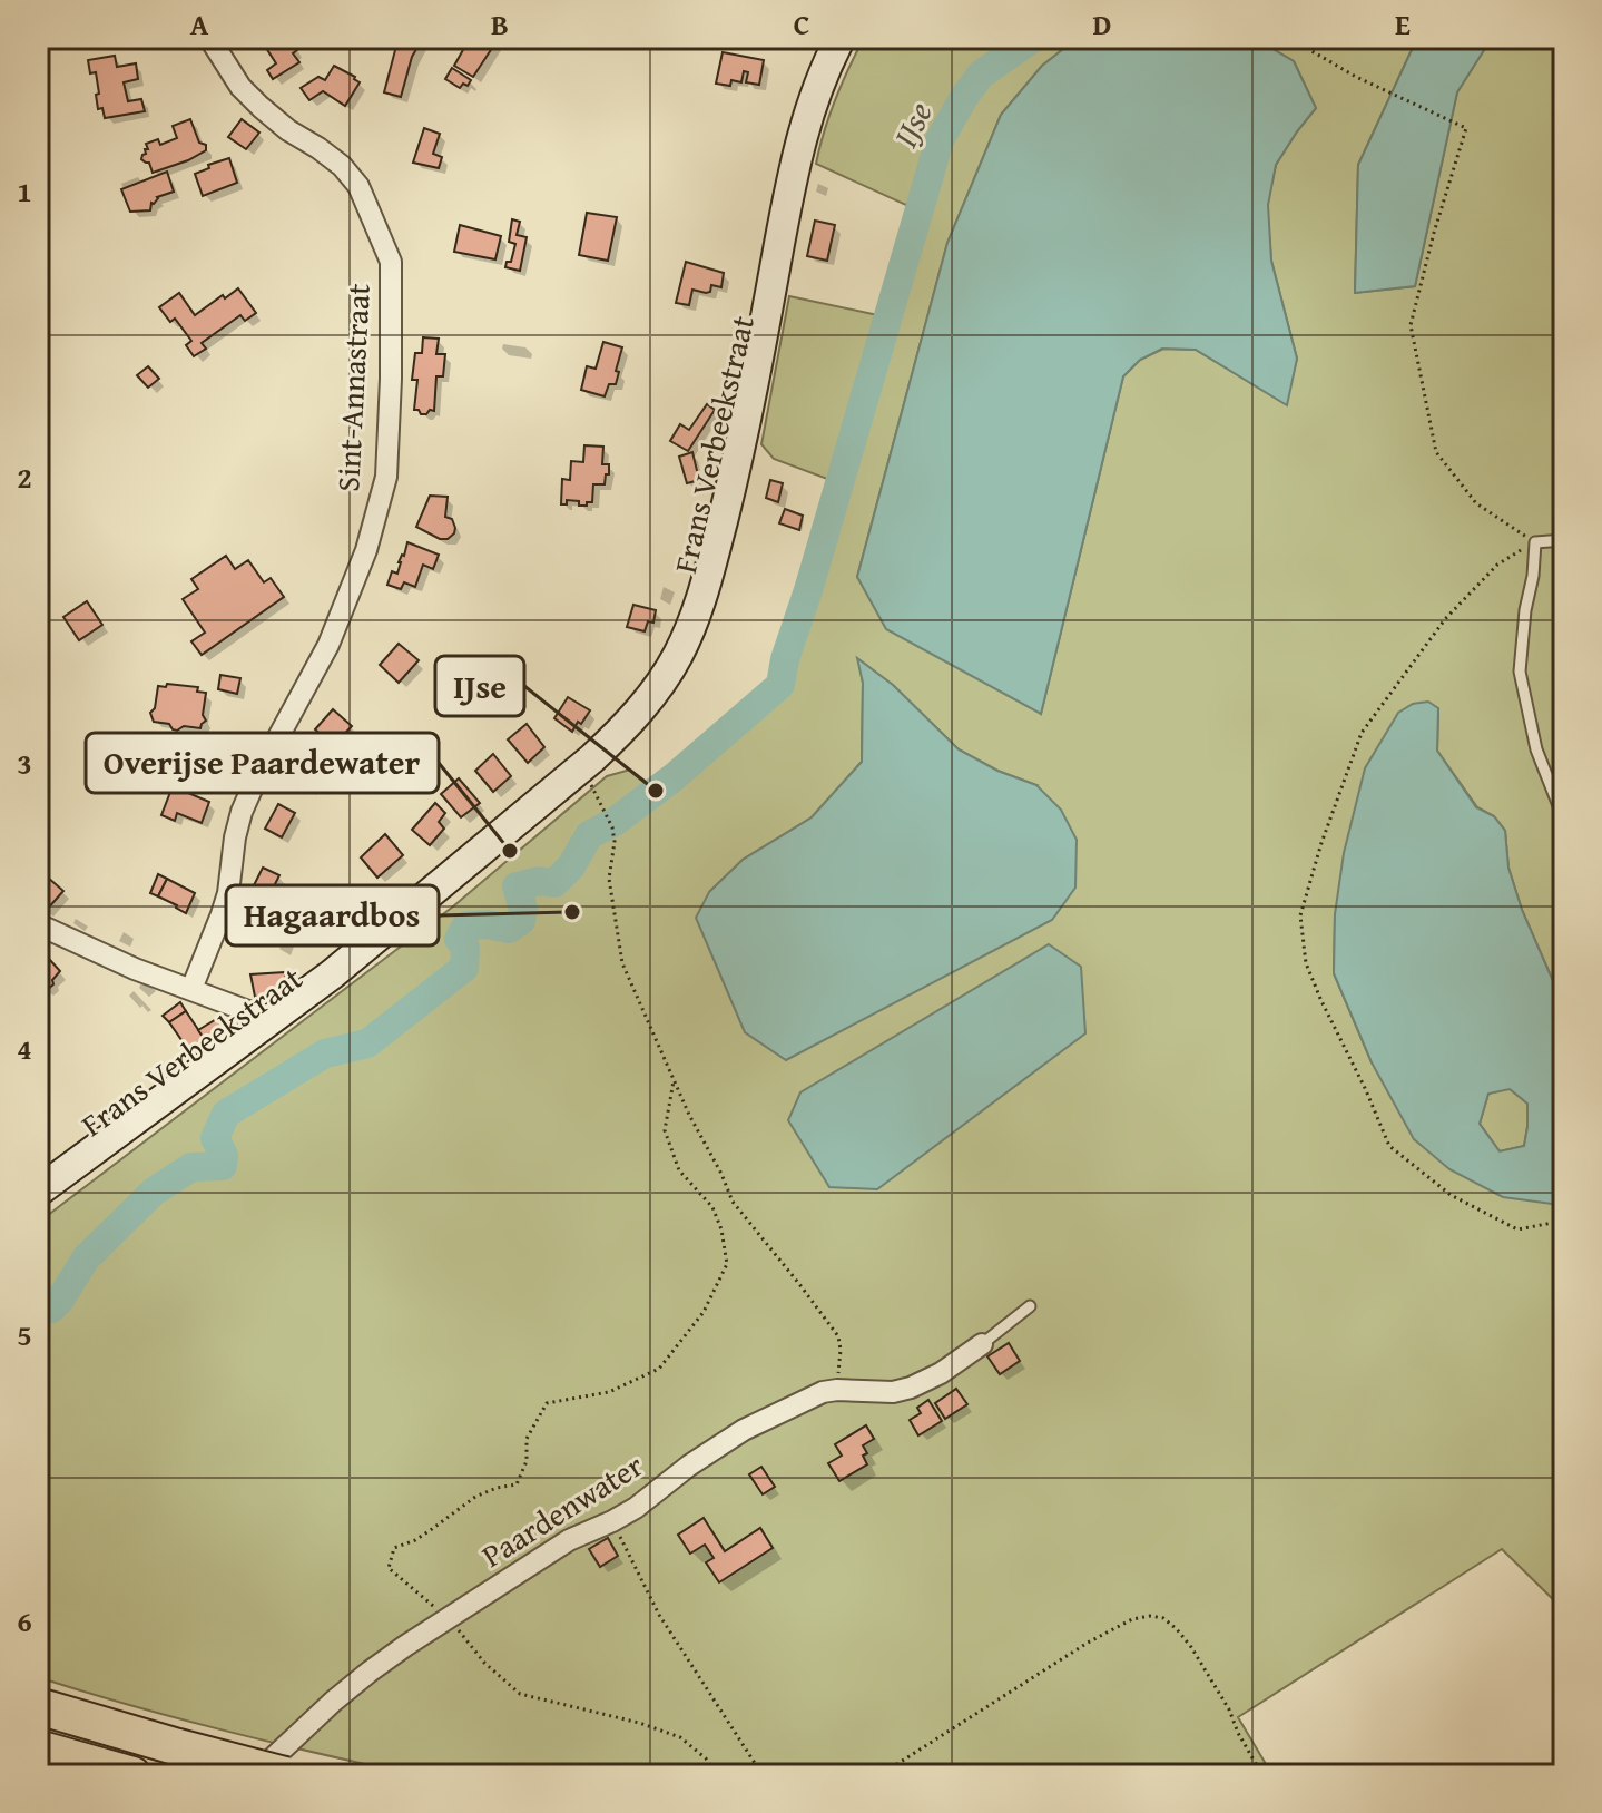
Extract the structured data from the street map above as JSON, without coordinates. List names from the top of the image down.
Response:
{
  "streets": {
    "main road": ["Frans Verbeekstraat"],
    "street": ["Sint-Annastraat", "Paardenwater"]
  },
  "water": ["IJse"],
  "places": ["IJse", "Overijse Paardewater", "Hagaardbos"],
  "grid": {
    "columns": [
      "A",
      "B",
      "C",
      "D",
      "E"
    ],
    "rows": [
      "1",
      "2",
      "3",
      "4",
      "5",
      "6"
    ]
  }
}
